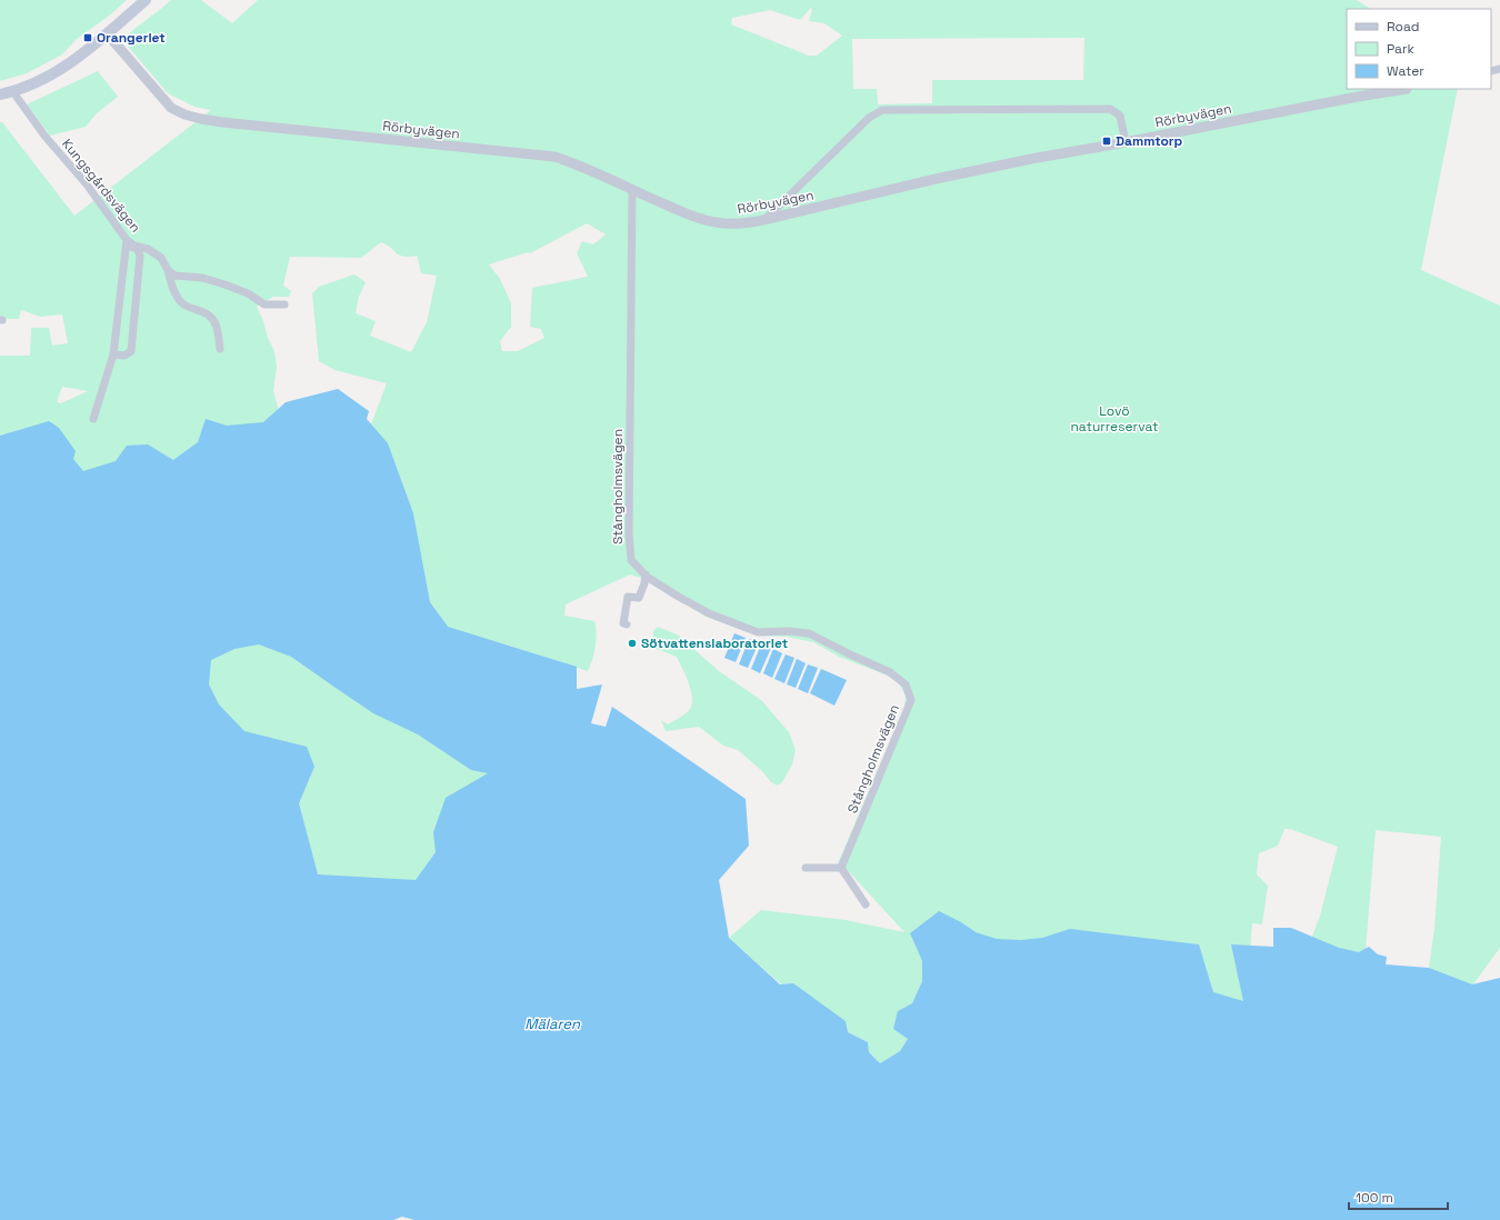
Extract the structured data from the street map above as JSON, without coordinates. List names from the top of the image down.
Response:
{
  "streets": {
    "street": ["Rörbyvägen", "Kungsgårdsvägen", "Stångholmsvägen"]
  },
  "crossings": [
    ["Rörbyvägen", "Stångholmsvägen"]
  ],
  "water": ["Mälaren"],
  "parks": ["Lovö naturreservat"],
  "places": {
    "transit": ["Orangeriet", "Dammtorp"],
    "other": ["Sötvattenslaboratoriet"]
  },
  "legend": ["Road", "Park", "Water"],
  "scale_bar": "100 m"
}
